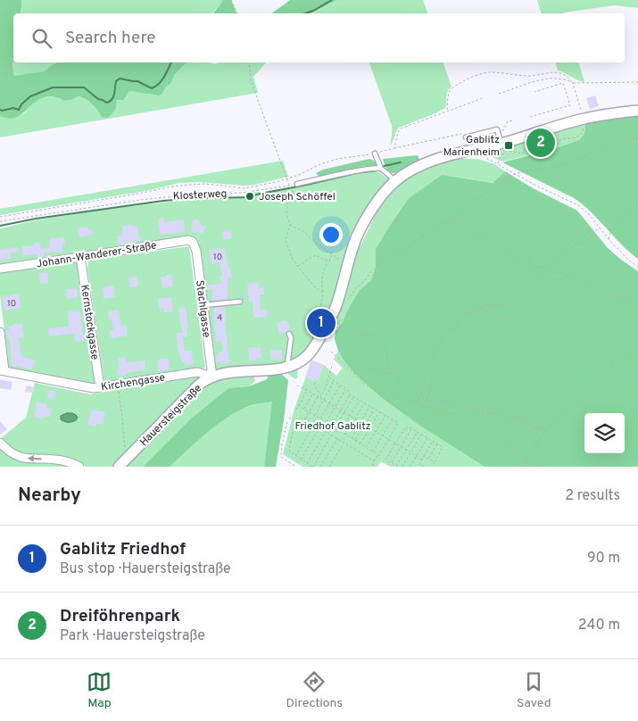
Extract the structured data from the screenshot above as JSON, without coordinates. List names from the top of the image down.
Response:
{
  "streets": {
    "street": [
      "Johann-Wanderer-Straße",
      "Stachlgasse",
      "Kernstockgasse",
      "Kirchengasse",
      "Hauersteigstraße"
    ],
    "path": ["Klosterweg"]
  },
  "crossings": [
    ["Johann-Wanderer-Straße", "Stachlgasse"],
    ["Johann-Wanderer-Straße", "Kernstockgasse"],
    ["Stachlgasse", "Kirchengasse"],
    ["Stachlgasse", "Hauersteigstraße"],
    ["Kernstockgasse", "Kirchengasse"],
    ["Kirchengasse", "Hauersteigstraße"]
  ],
  "parks": ["Friedhof Gablitz"],
  "places": {
    "transit": ["Gablitz Marienheim"],
    "other": ["Joseph Schöffel"]
  },
  "house_numbers": ["10", "10", "4"],
  "page": {
    "search": "Search here",
    "pins": ["2", "1"],
    "heading": ["Nearby", "2 results"],
    "list": [
      {
        "mark": "1",
        "name": "Gablitz Friedhof",
        "note": "Bus stop · Hauersteigstraße",
        "value": "90 m"
      },
      {
        "mark": "2",
        "name": "Dreiföhrenpark",
        "note": "Park · Hauersteigstraße",
        "value": "240 m"
      }
    ],
    "nav": ["Map", "Directions", "Saved"]
  }
}
